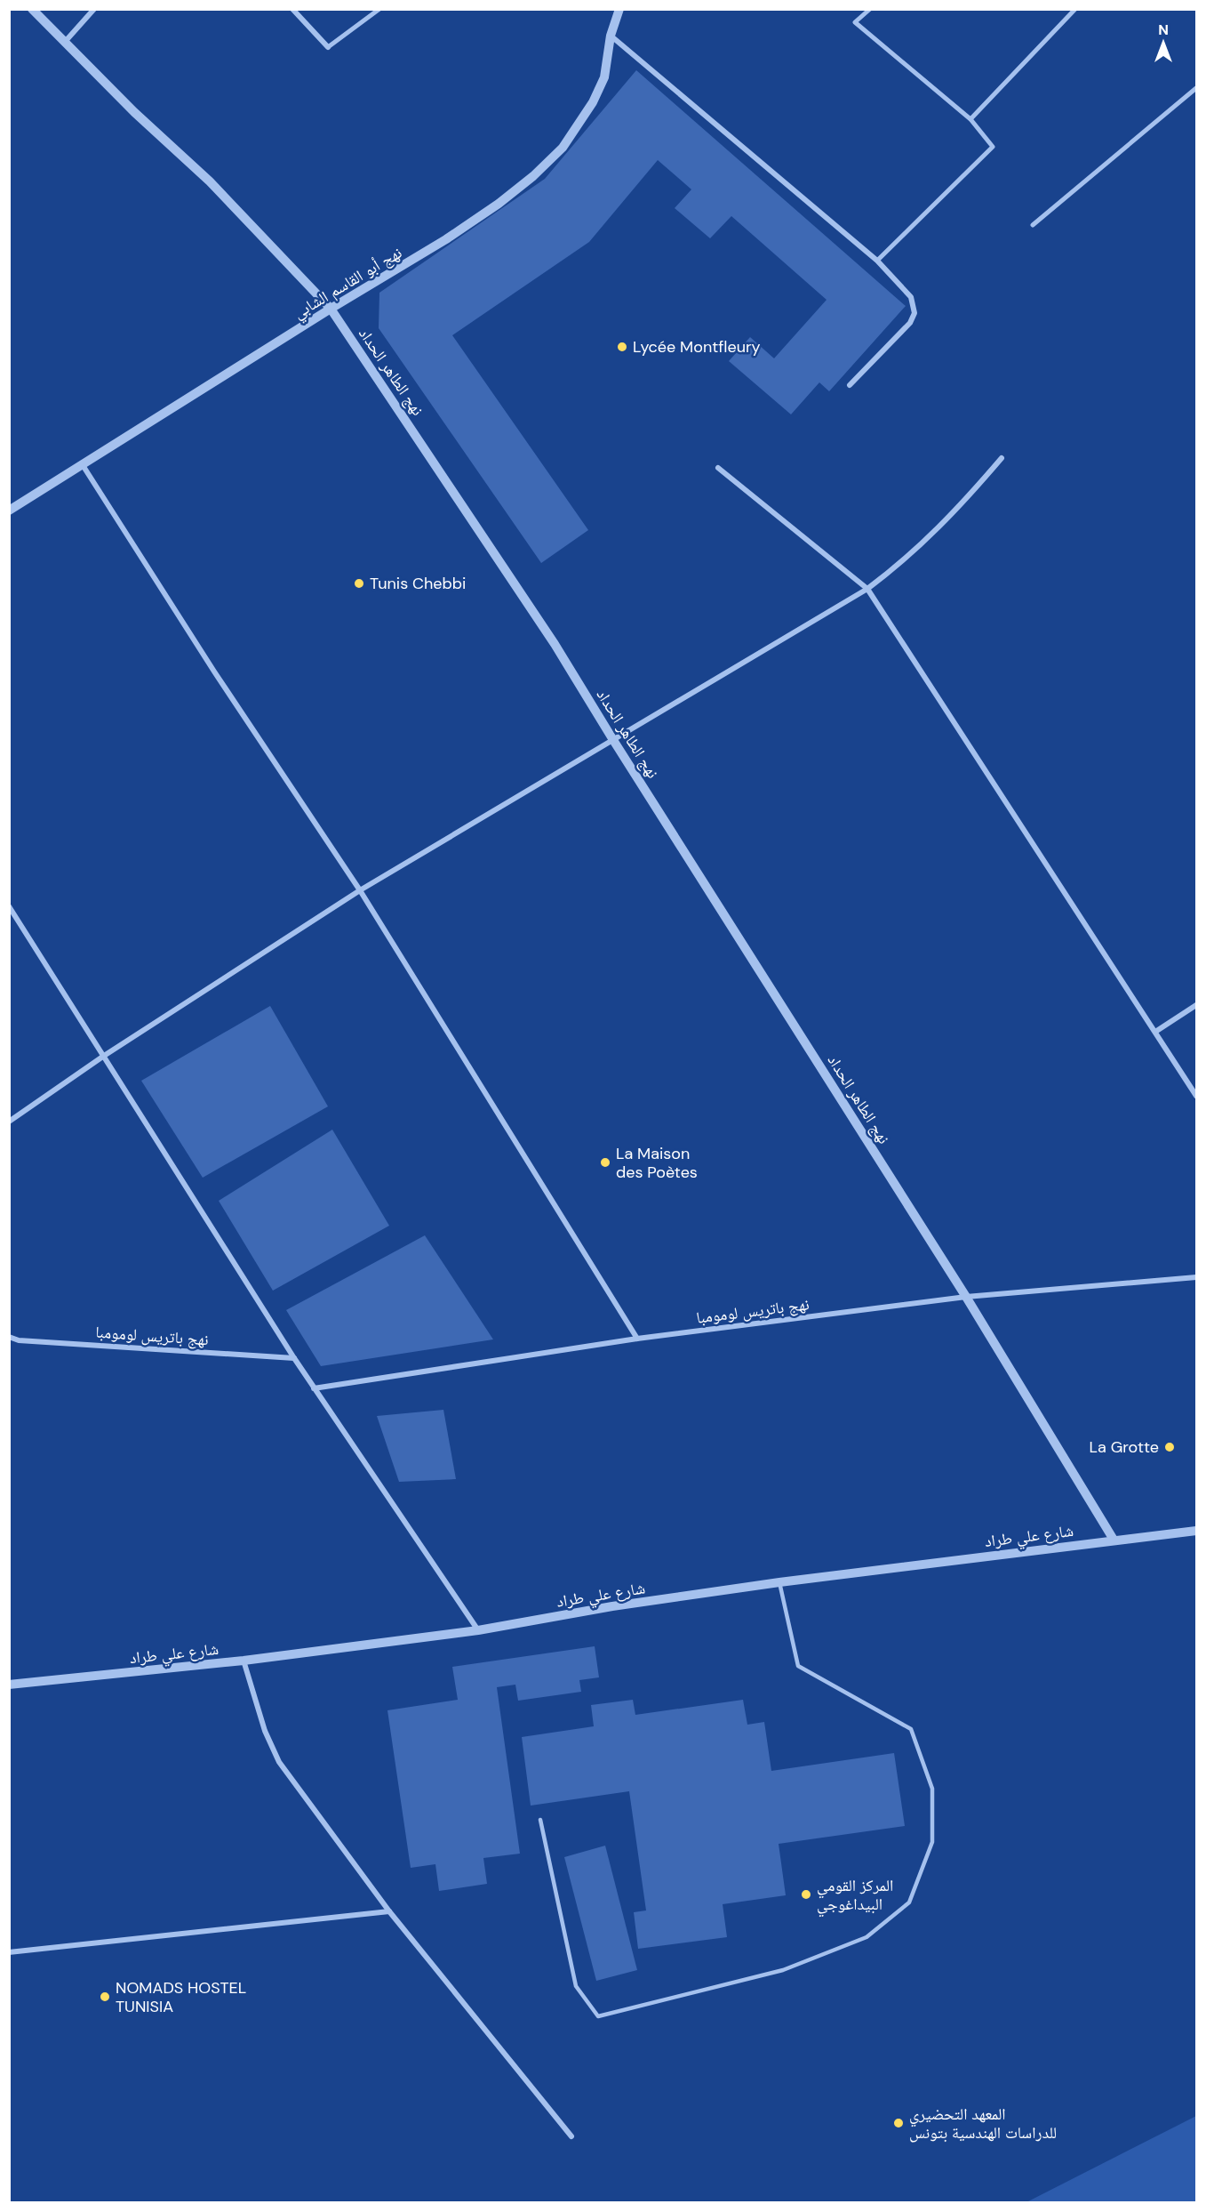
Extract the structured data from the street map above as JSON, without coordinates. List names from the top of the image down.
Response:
{
  "streets": {
    "street": [
      "نهج أبو القاسم الشابي",
      "نهج الطاهر الحداد",
      "نهج باتريس لومومبا",
      "شارع علي طراد"
    ]
  },
  "crossings": [
    ["نهج أبو القاسم الشابي", "نهج الطاهر الحداد"],
    ["نهج الطاهر الحداد", "نهج باتريس لومومبا"],
    ["نهج الطاهر الحداد", "شارع علي طراد"]
  ],
  "places": [
    "Lycée Montfleury",
    "Tunis Chebbi",
    "La Maison des Poètes",
    "La Grotte",
    "المركز القومي البيداغوجي",
    "NOMADS HOSTEL TUNISIA",
    "المعهد التحضيري للدراسات الهندسية بتونس"
  ],
  "north": "top"
}
